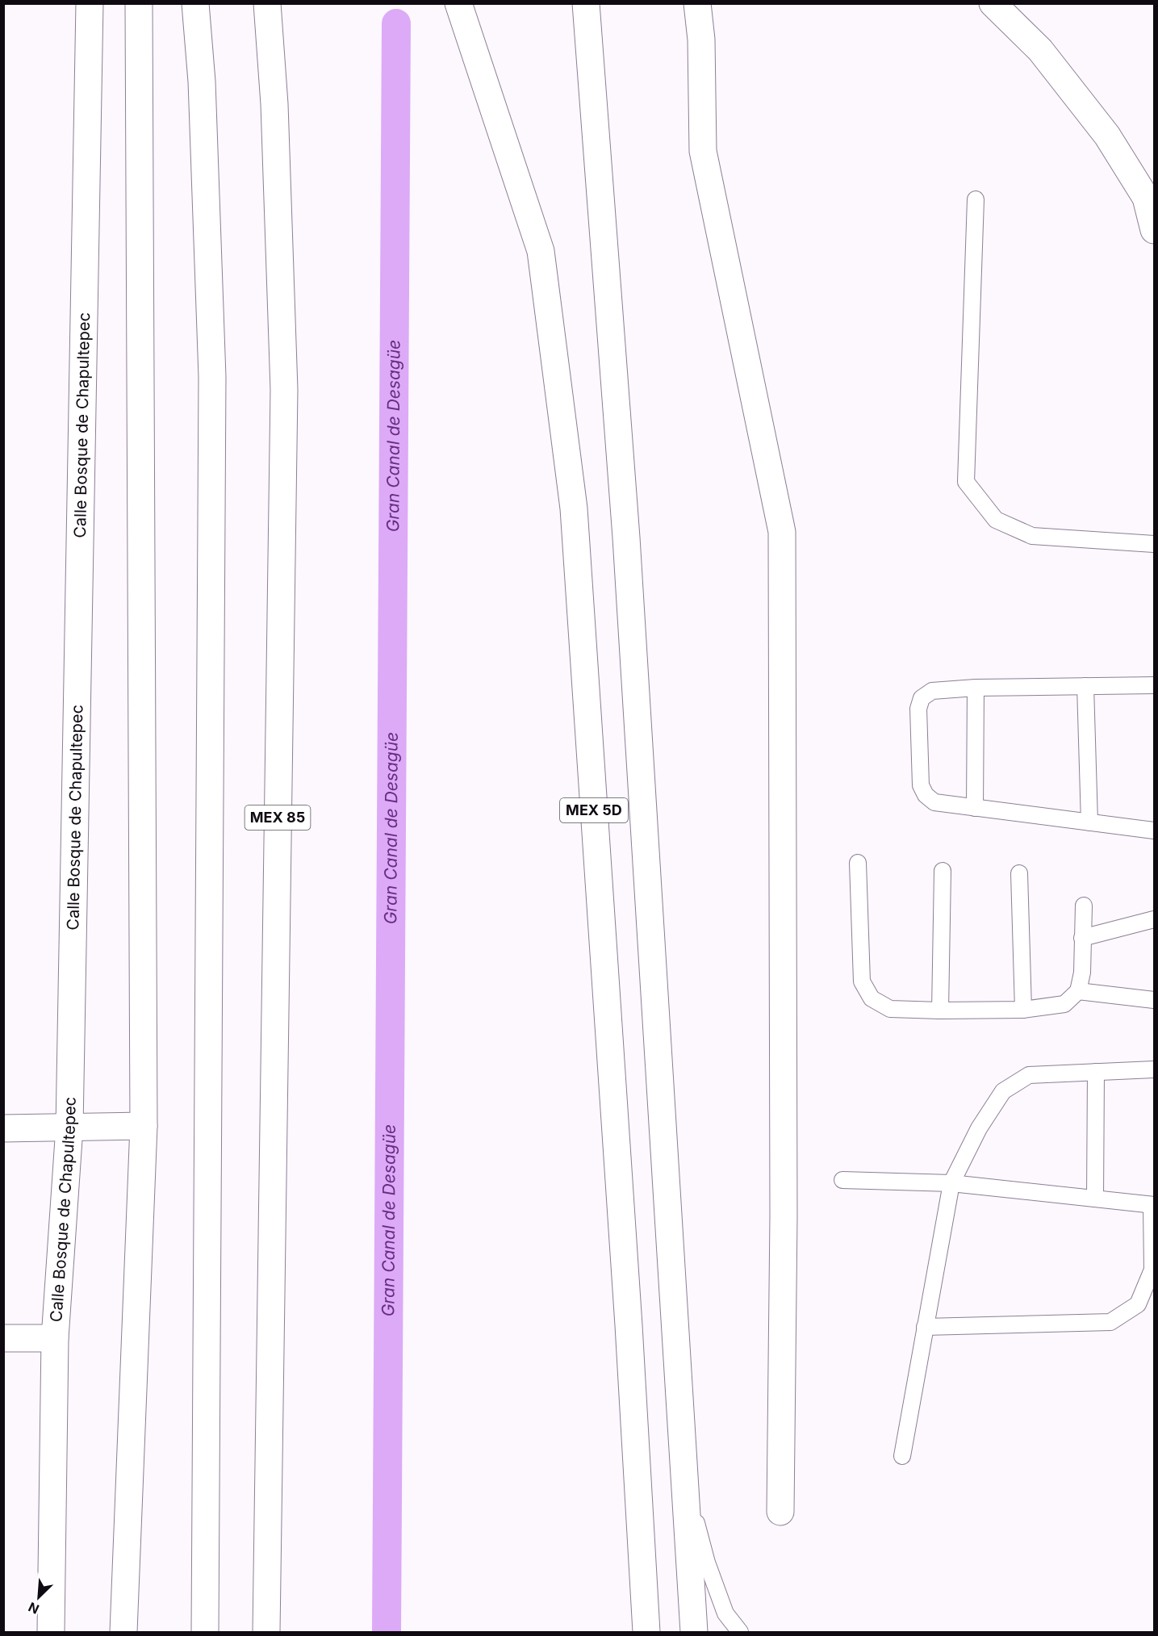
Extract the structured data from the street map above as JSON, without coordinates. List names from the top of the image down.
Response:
{
  "streets": {
    "main road": ["Calle Bosque de Chapultepec", "MEX 5D", "MEX 85"]
  },
  "water": ["Gran Canal de Desagüe"],
  "north": "bottom left"
}
